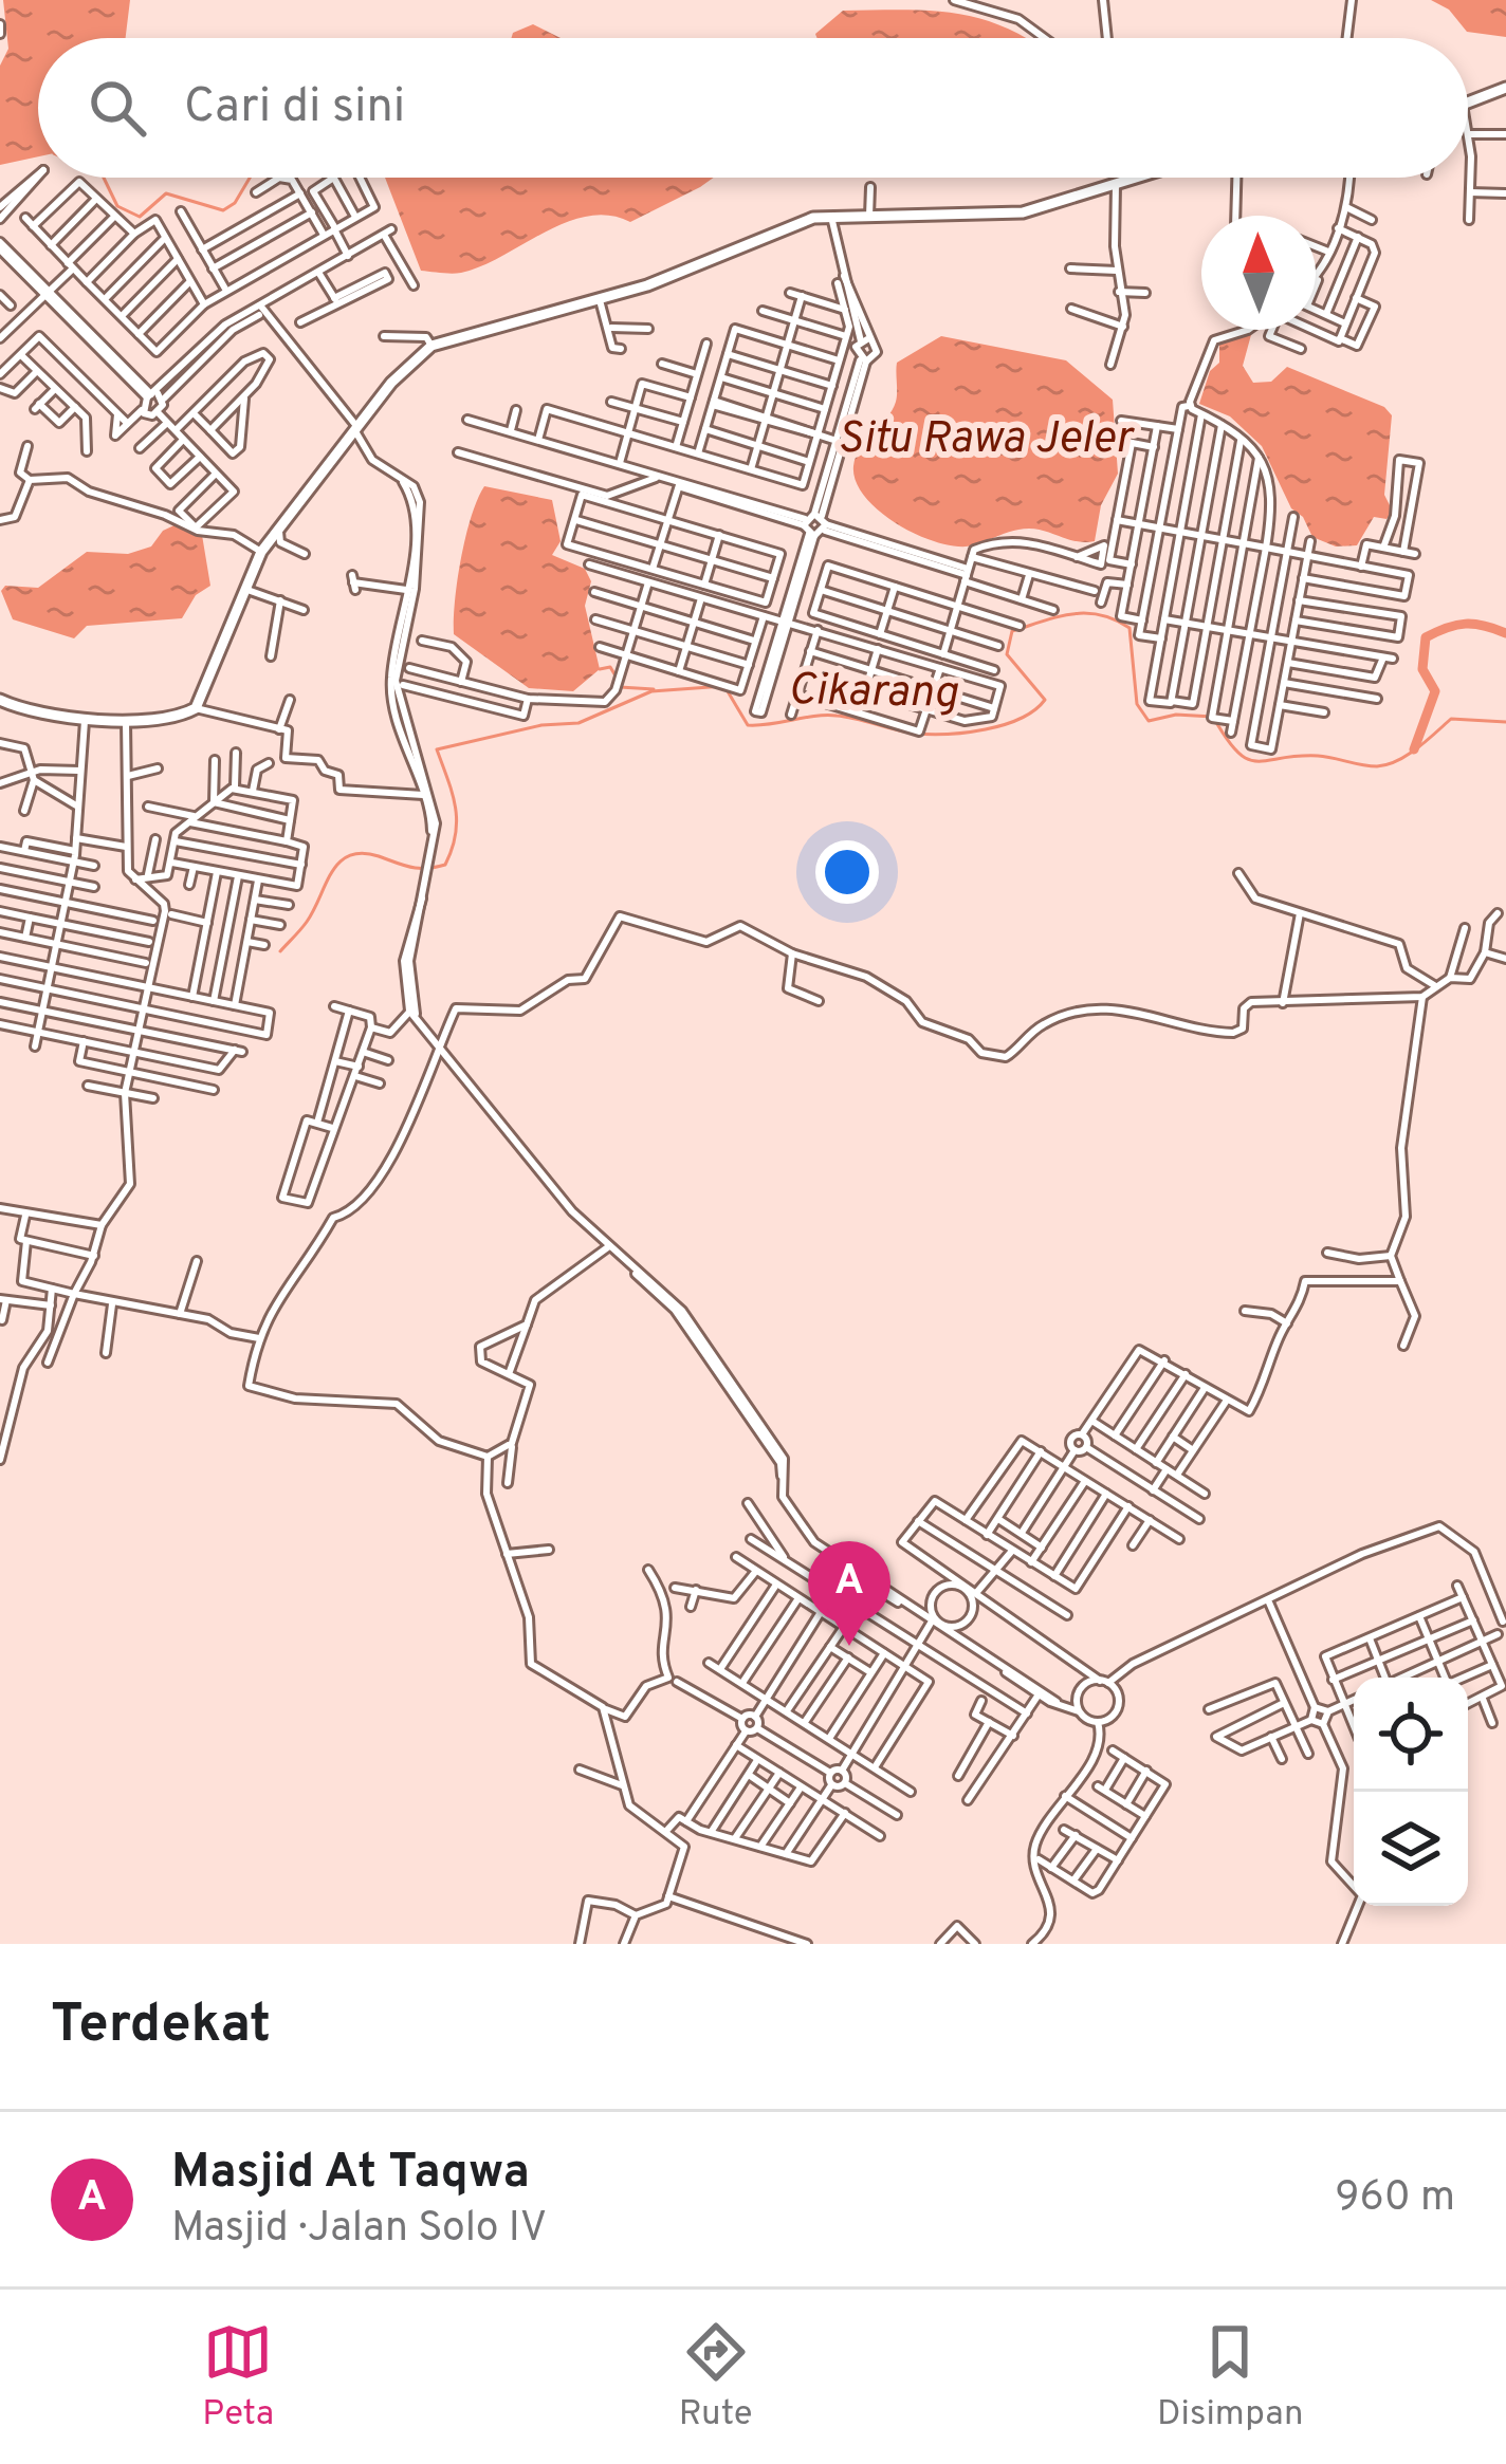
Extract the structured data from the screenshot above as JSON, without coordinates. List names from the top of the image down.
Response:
{
  "water": ["Situ Rawa Jeler", "Cikarang"],
  "north": "top",
  "page": {
    "search": "Cari di sini",
    "pins": "A",
    "heading": "Terdekat",
    "list": [
      {
        "mark": "A",
        "name": "Masjid At Taqwa",
        "note": "Masjid · Jalan Solo IV",
        "value": "960 m"
      }
    ],
    "nav": ["Peta", "Rute", "Disimpan"]
  }
}
